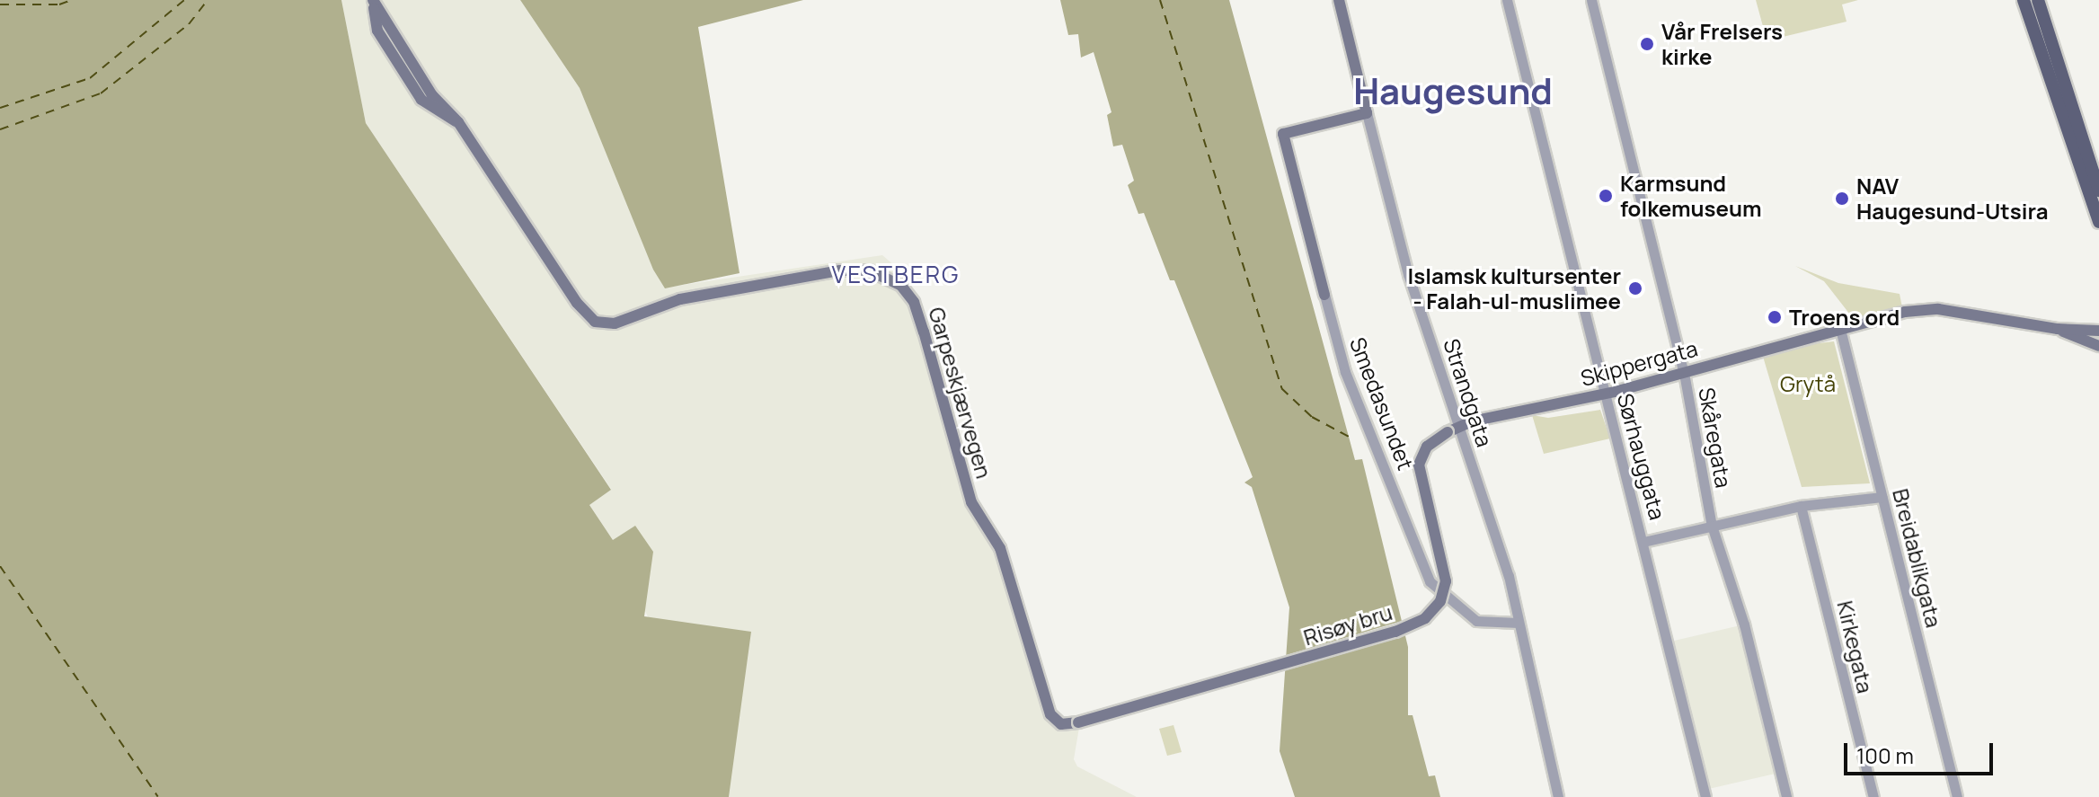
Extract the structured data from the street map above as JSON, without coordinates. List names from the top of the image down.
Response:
{
  "streets": {
    "main road": [
      "Skippergata",
      "Garpeskjærvegen",
      "Strandgata",
      "Smedasundet",
      "Risøy bru"
    ],
    "street": [
      "Skåregata",
      "Sørhauggata",
      "Breidablikgata",
      "Kirkegata"
    ]
  },
  "crossings": [
    ["Skippergata", "Strandgata"],
    ["Skippergata", "Skåregata"],
    ["Skippergata", "Sørhauggata"],
    ["Skippergata", "Breidablikgata"],
    ["Skippergata", "Risøy bru"],
    ["Garpeskjærvegen", "Risøy bru"],
    ["Strandgata", "Smedasundet"]
  ],
  "districts": ["Haugesund", "VESTBERG"],
  "parks": ["Grytå"],
  "places": [
    "Vår Frelsers kirke",
    "Karmsund folkemuseum",
    "NAV Haugesund-Utsira",
    "Islamsk kultursenter - Falah-ul-muslimee",
    "Troens ord"
  ],
  "scale_bar": "100 m"
}
